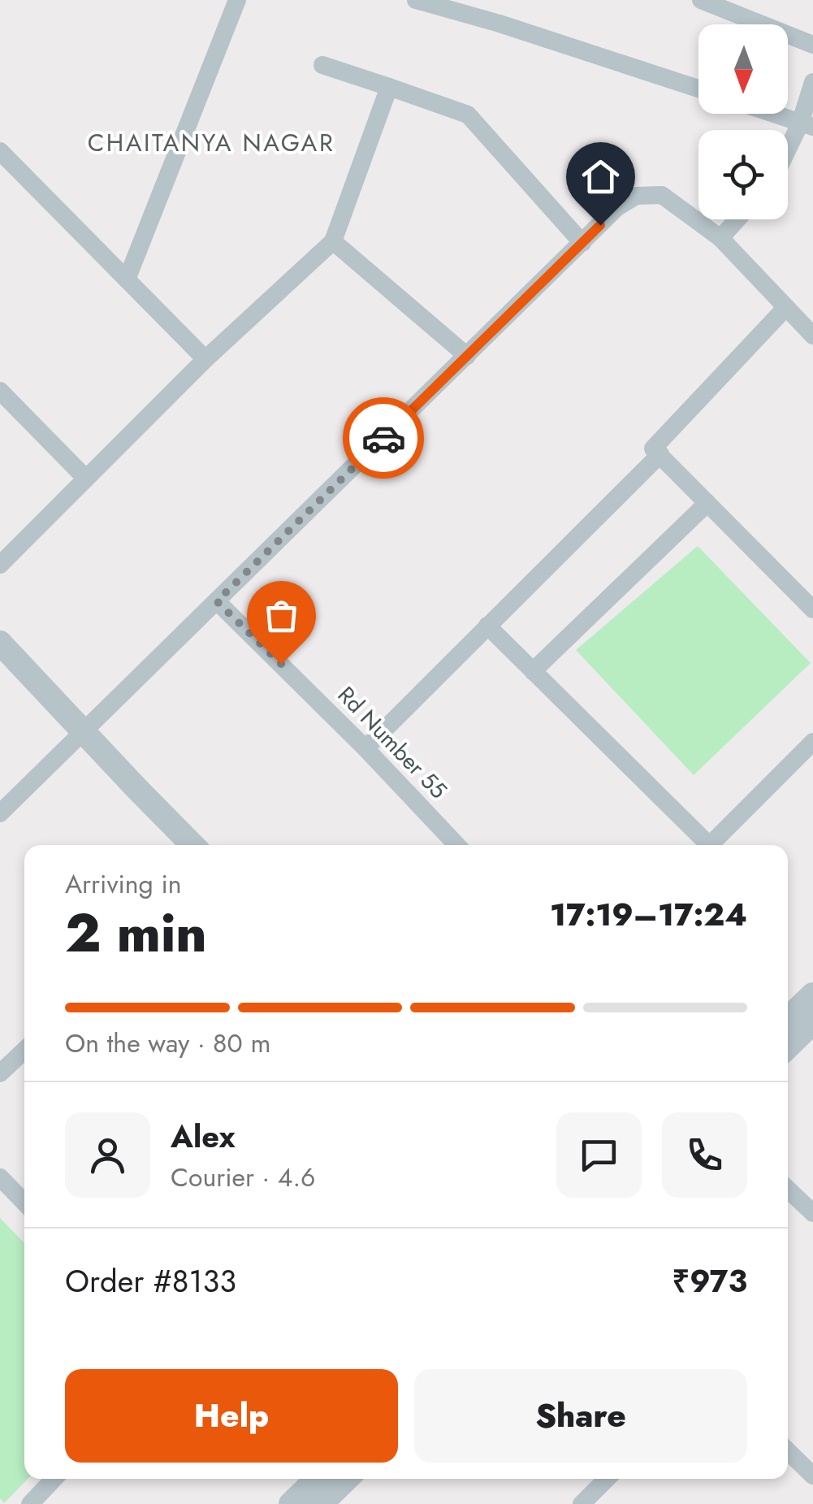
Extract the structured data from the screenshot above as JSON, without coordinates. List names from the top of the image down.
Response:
{
  "streets": {
    "street": ["Rd Number 55"]
  },
  "districts": ["CHAITANYA NAGAR"],
  "north": "bottom",
  "page": {
    "heading": ["2 min", "Arriving in", "17:19–17:24"],
    "panel": [
      "Alex",
      "Courier · 4.6",
      "Order #8133",
      "₹973"
    ],
    "bar": "On the way · 80 m",
    "buttons": ["Help", "Share"]
  }
}
